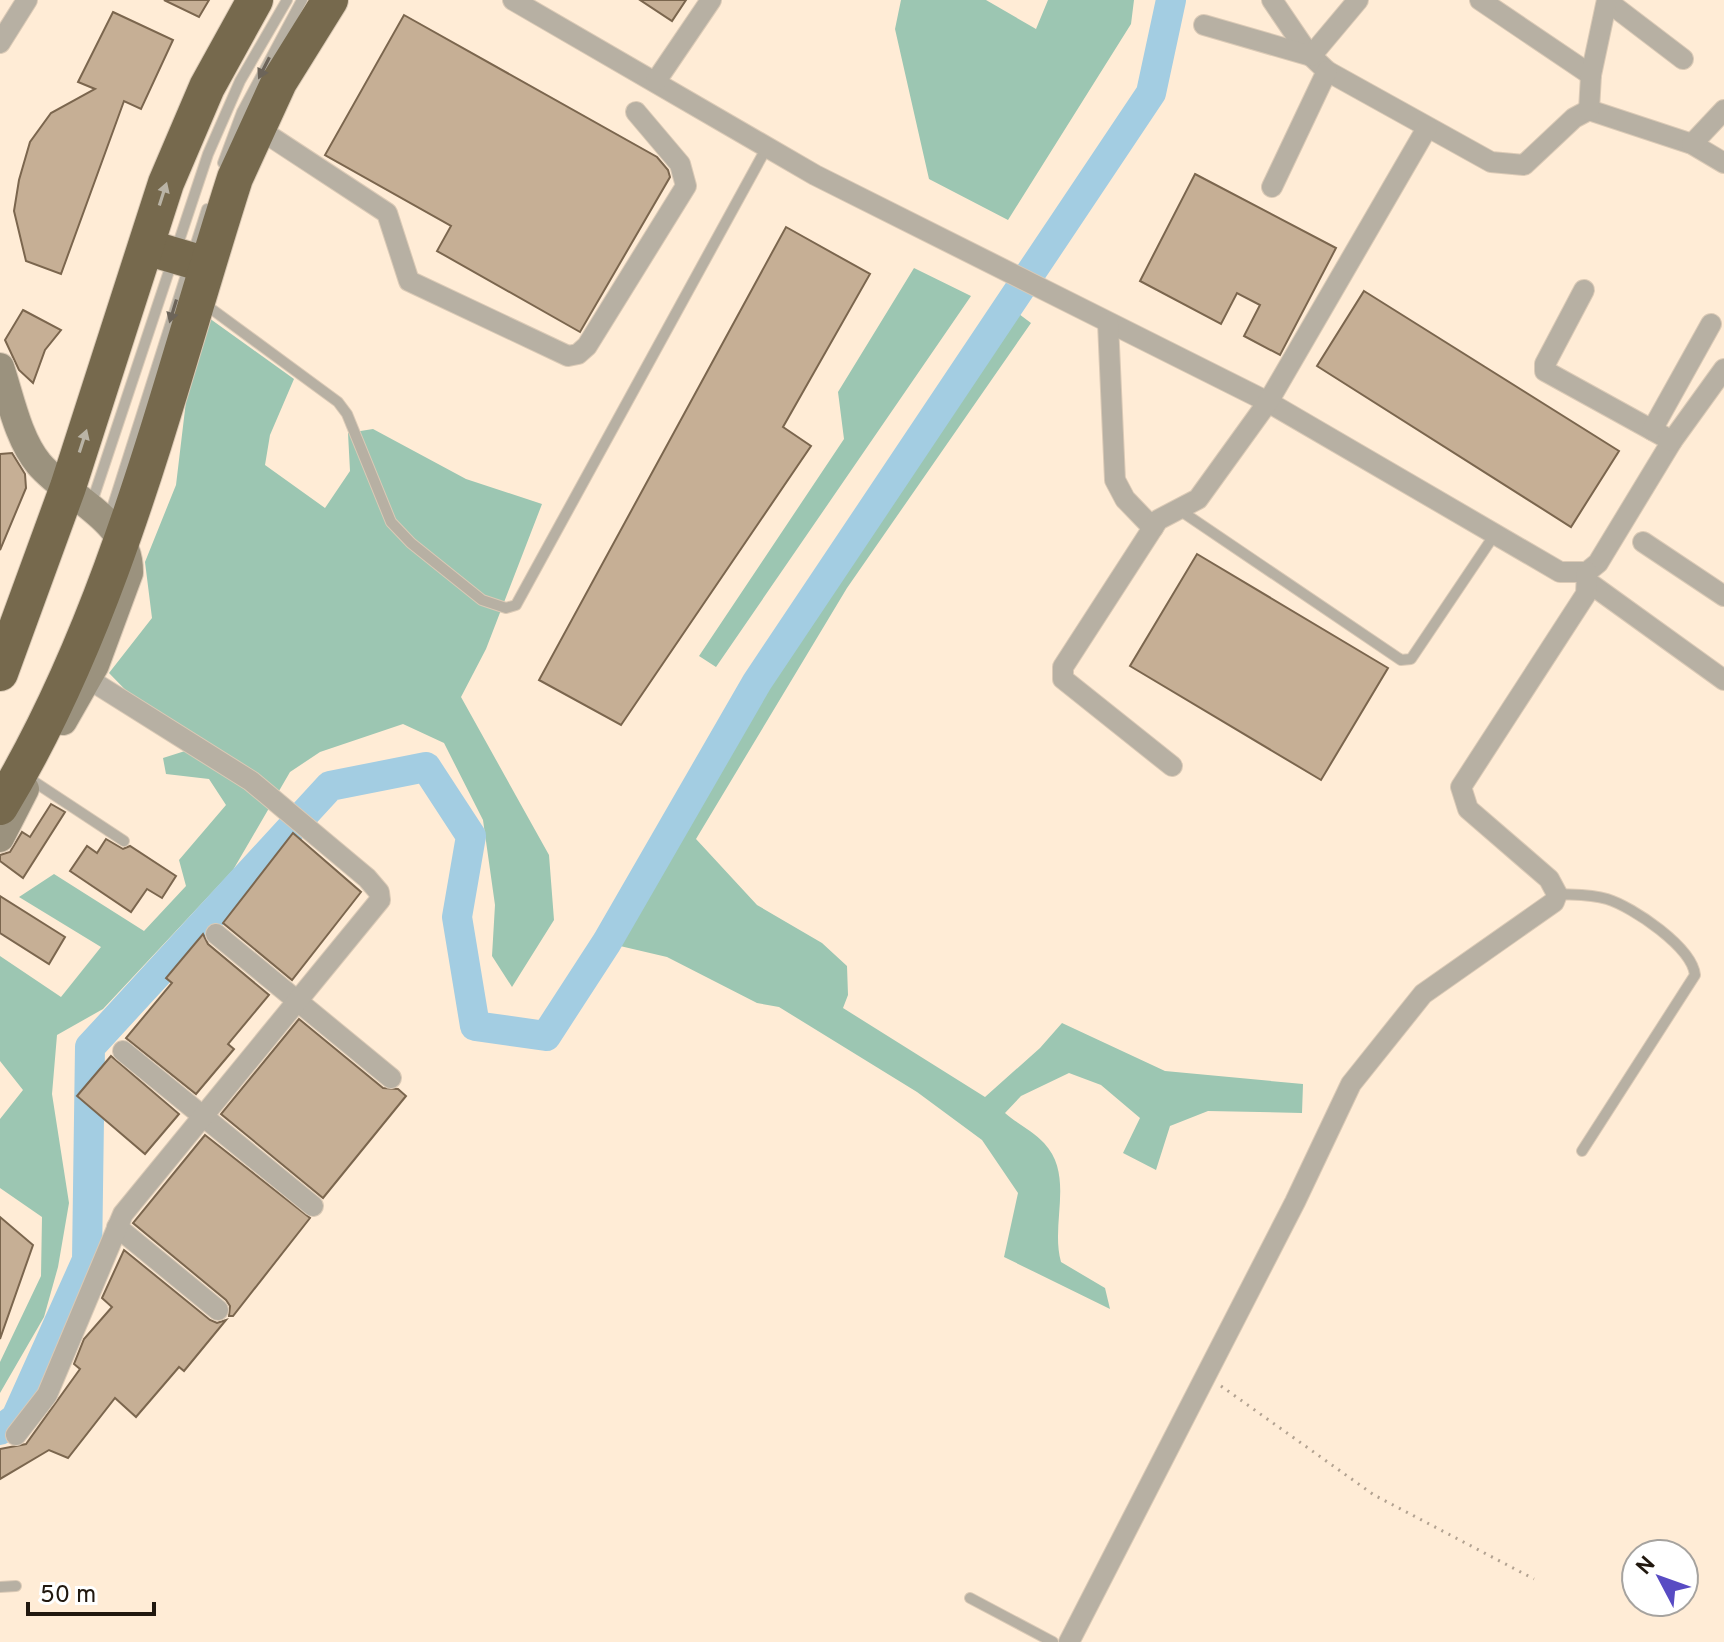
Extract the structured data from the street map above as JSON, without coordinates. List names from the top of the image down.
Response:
{
  "scale_bar": "50 m",
  "north": "top left"
}
